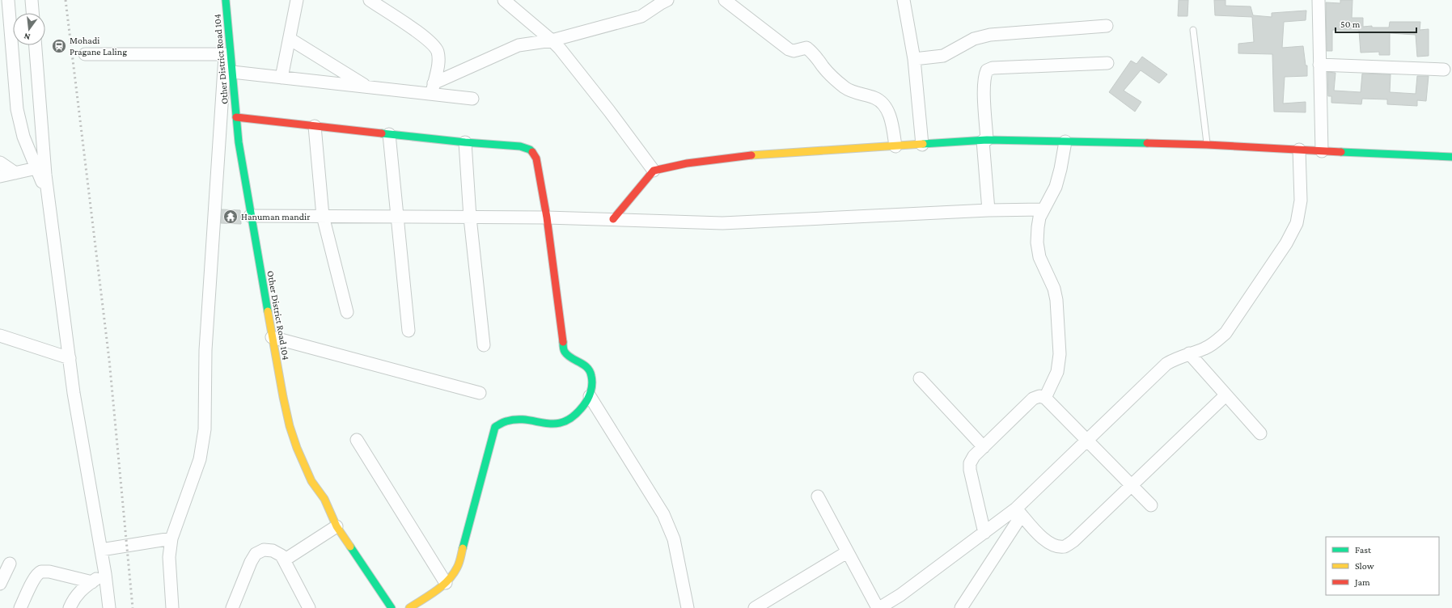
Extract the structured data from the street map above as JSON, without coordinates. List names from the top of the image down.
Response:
{
  "streets": {
    "street": ["Other District Road 104"]
  },
  "places": {
    "station": ["Mohadi Pragane Laling"],
    "temple": ["Hanuman mandir"]
  },
  "legend": ["Fast", "Slow", "Jam"],
  "scale_bar": "50 m",
  "north": "bottom"
}
